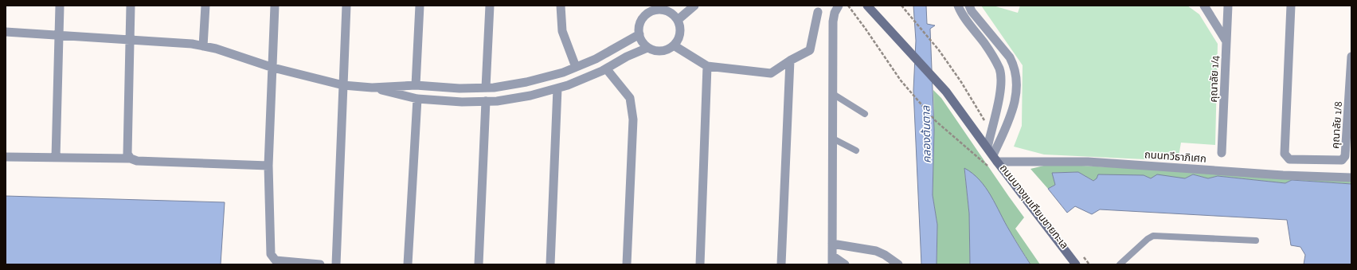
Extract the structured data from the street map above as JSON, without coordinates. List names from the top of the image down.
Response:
{
  "streets": {
    "main road": ["ถนนบางขุนเทียนชายทะเล"],
    "street": ["คุณาลัย 1/4", "คุณาลัย 1/8", "ถนนทวีธาภิเศก"]
  },
  "crossings": [
    ["ถนนทวีธาภิเศก", "ถนนบางขุนเทียนชายทะเล"]
  ],
  "water": ["คลองต้นตาล"]
}
